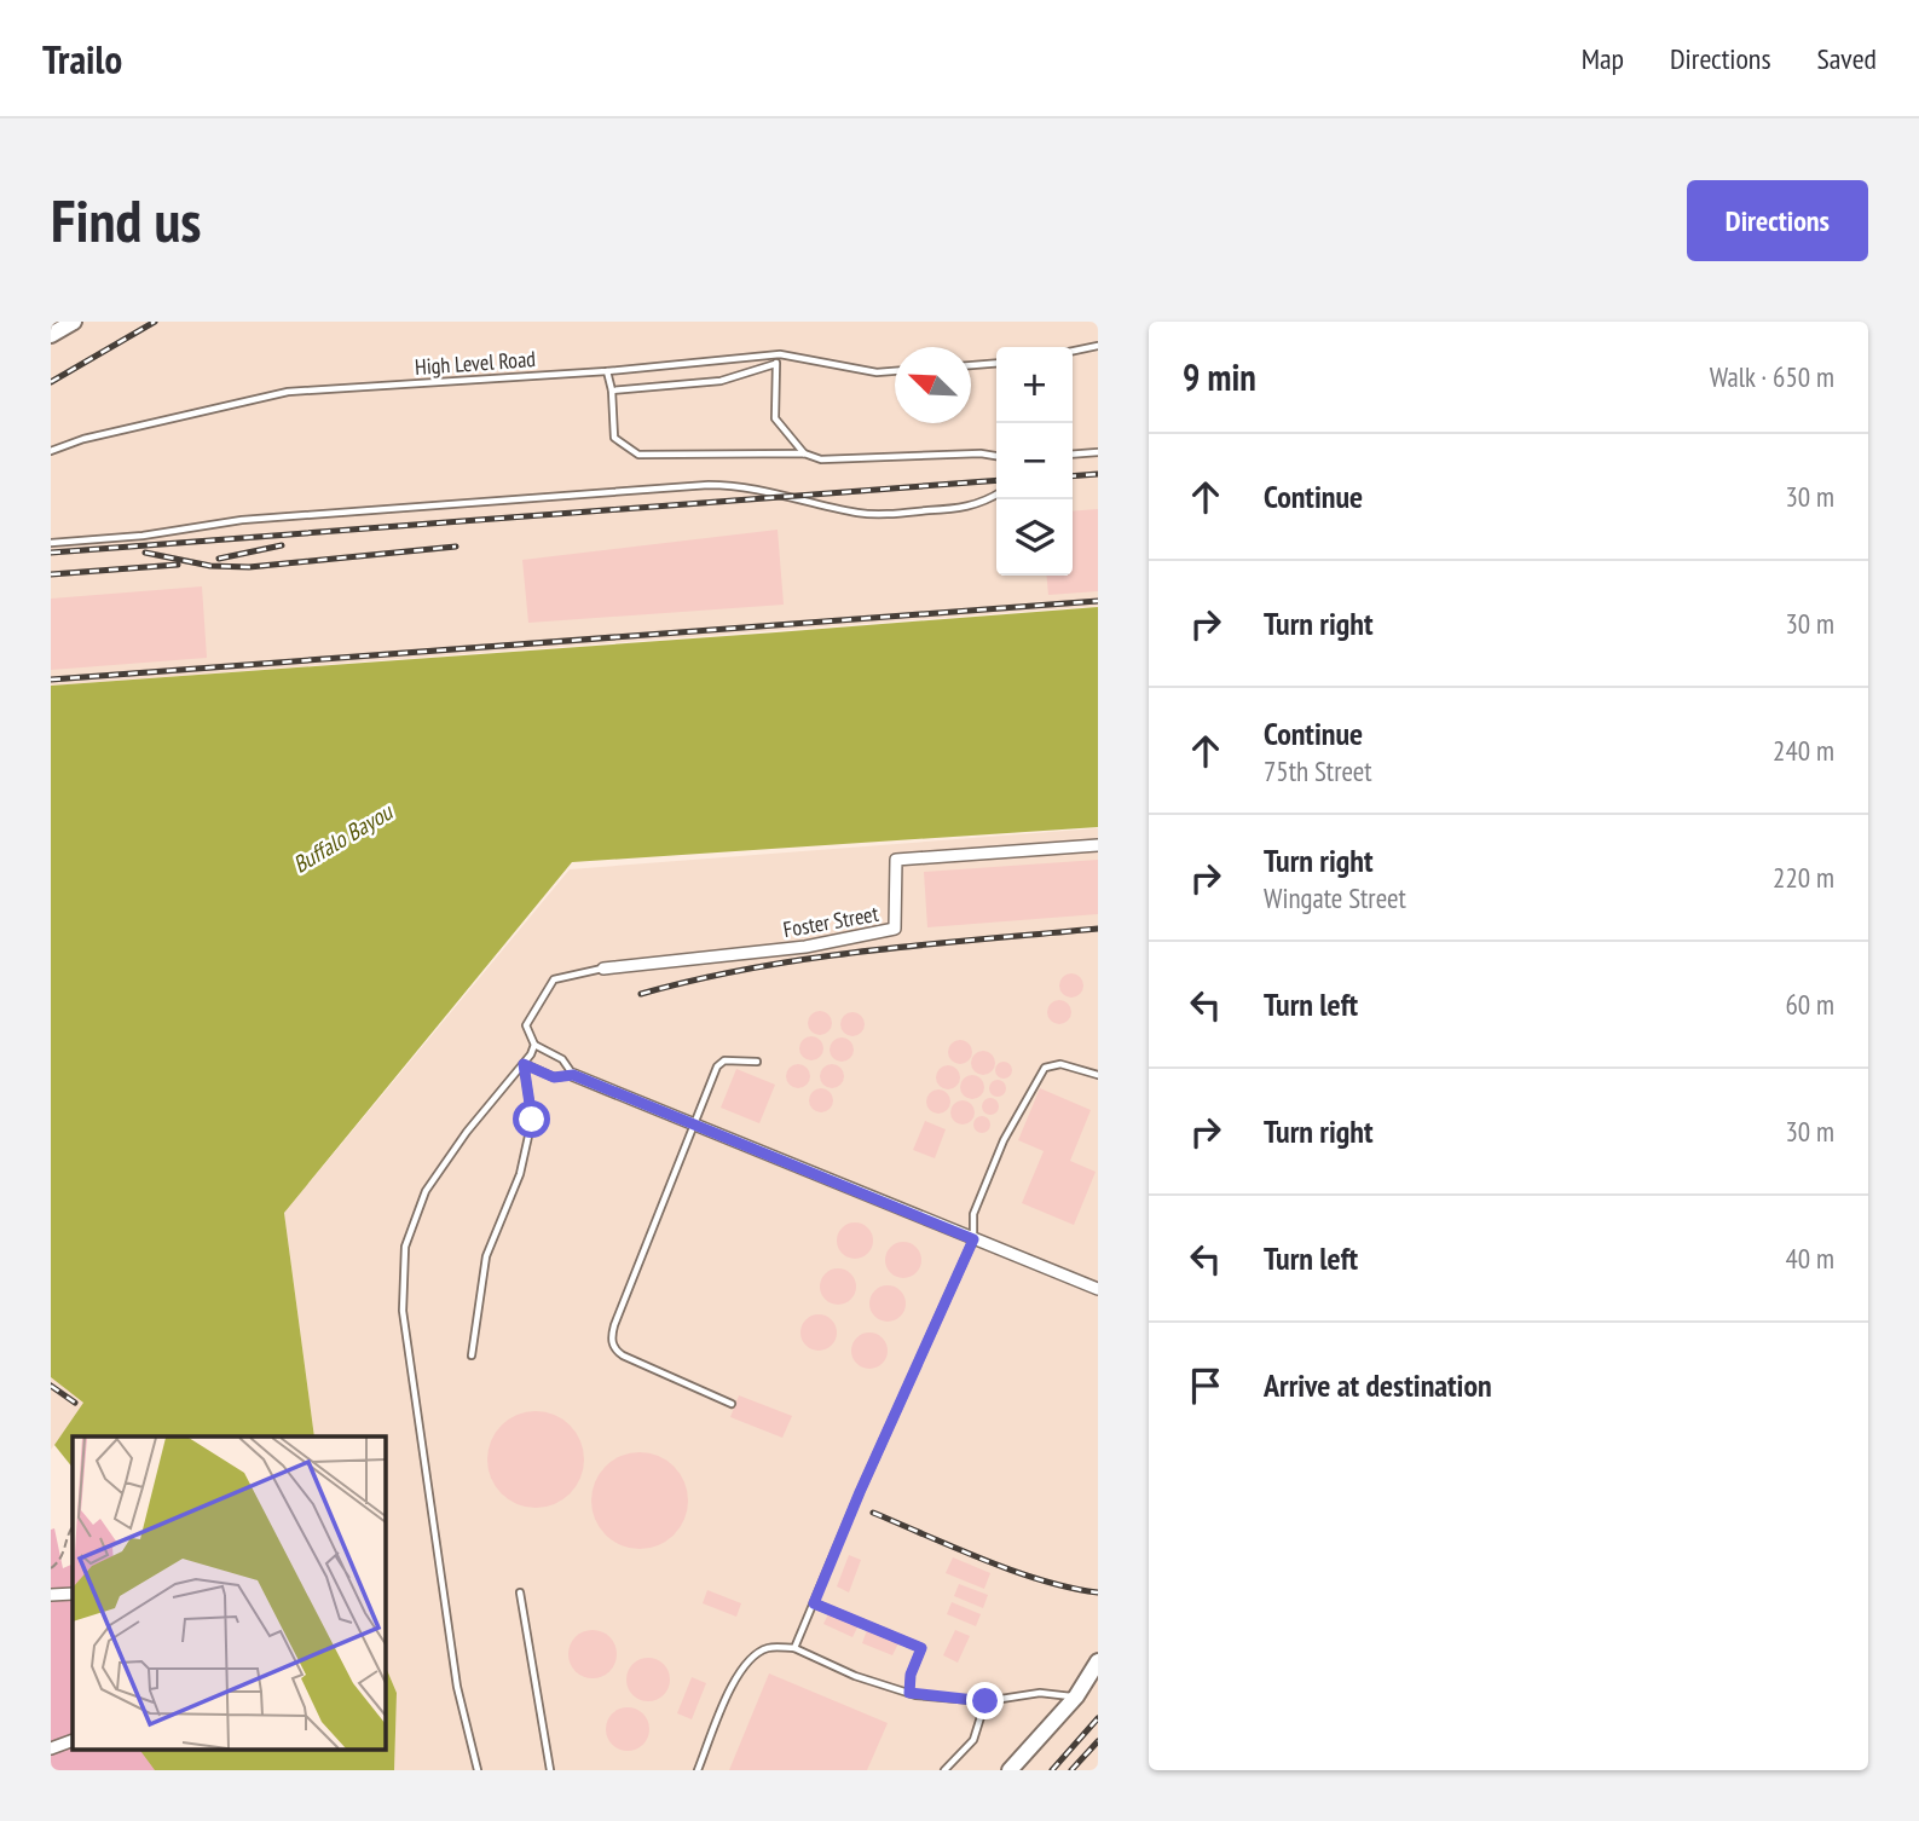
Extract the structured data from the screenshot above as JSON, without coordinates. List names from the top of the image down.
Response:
{
  "streets": {
    "street": ["Foster Street"],
    "lane": ["High Level Road"]
  },
  "water": ["Buffalo Bayou"],
  "north": "top left",
  "page": {
    "header": "Trailo",
    "nav": ["Map", "Directions", "Saved"],
    "buttons": "Directions",
    "title": "Find us",
    "heading": ["9 min", "Walk · 650 m"],
    "map_buttons": ["+", "−"],
    "list": [
      ["Continue", "30 m"],
      ["Turn right", "30 m"],
      ["Continue", "75th Street", "240 m"],
      ["Turn right", "Wingate Street", "220 m"],
      ["Turn left", "60 m"],
      ["Turn right", "30 m"],
      ["Turn left", "40 m"],
      "Arrive at destination"
    ]
  }
}
